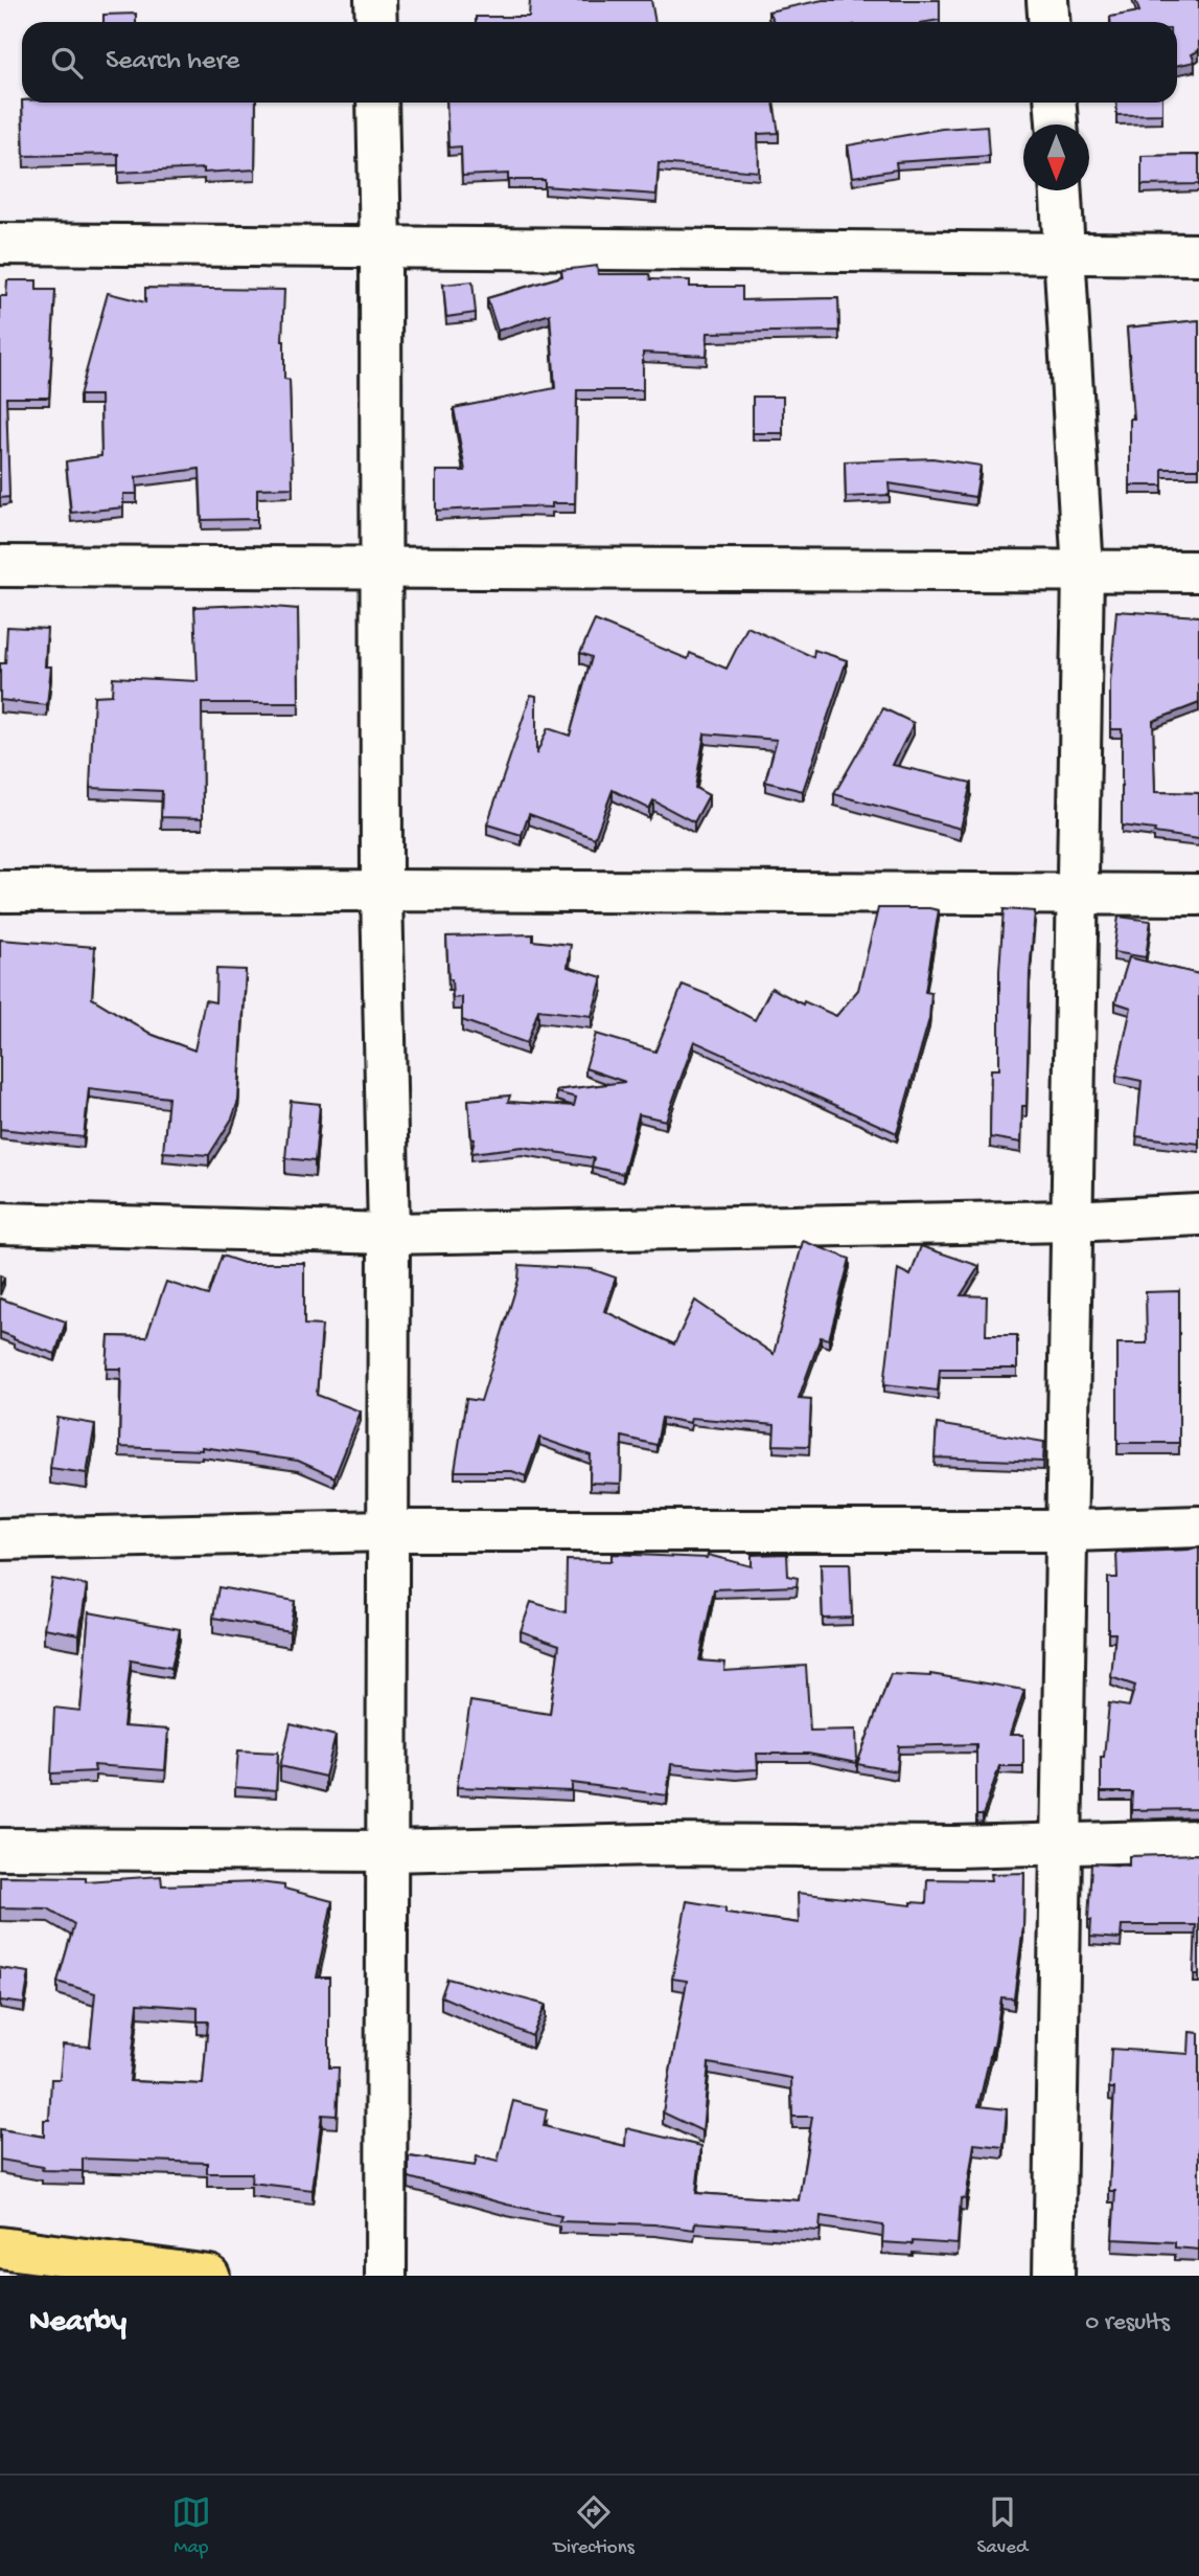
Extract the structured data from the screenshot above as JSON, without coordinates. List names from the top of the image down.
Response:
{
  "north": "bottom",
  "page": {
    "search": "Search here",
    "heading": ["Nearby", "0 results"],
    "nav": ["Map", "Directions", "Saved"]
  }
}
